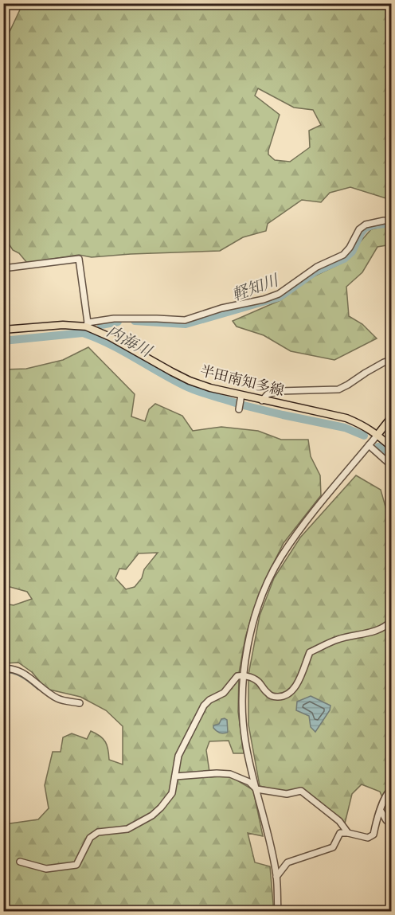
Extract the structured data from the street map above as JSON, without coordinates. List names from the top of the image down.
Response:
{
  "streets": {
    "main road": ["半田南知多線"]
  },
  "water": ["軽知川", "内海川"]
}
